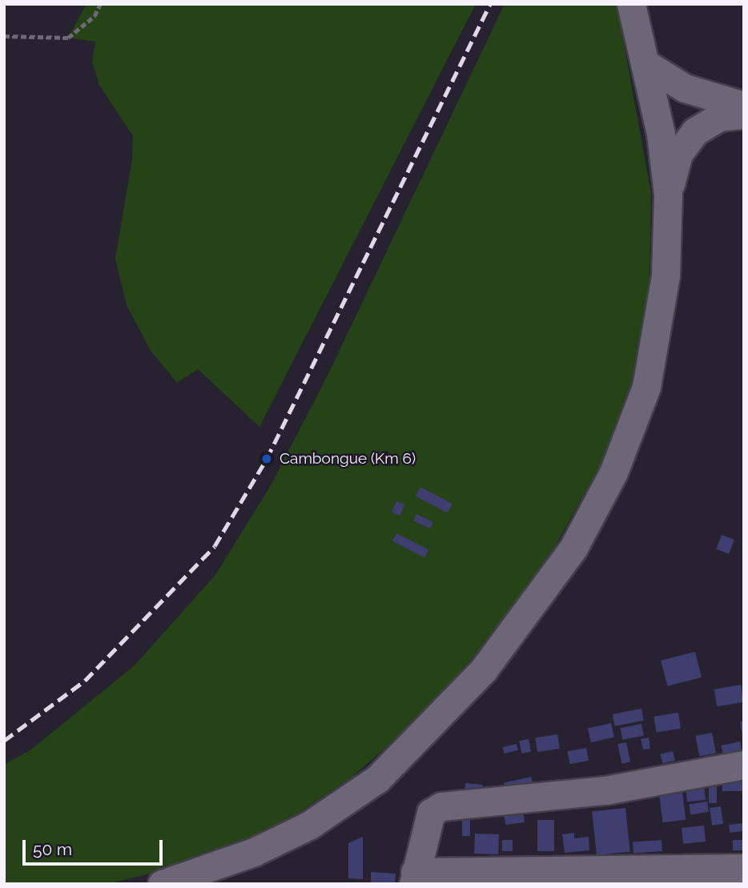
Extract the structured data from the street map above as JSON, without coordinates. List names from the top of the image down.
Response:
{
  "places": ["Cambongue (Km 6)"],
  "scale_bar": "50 m"
}
